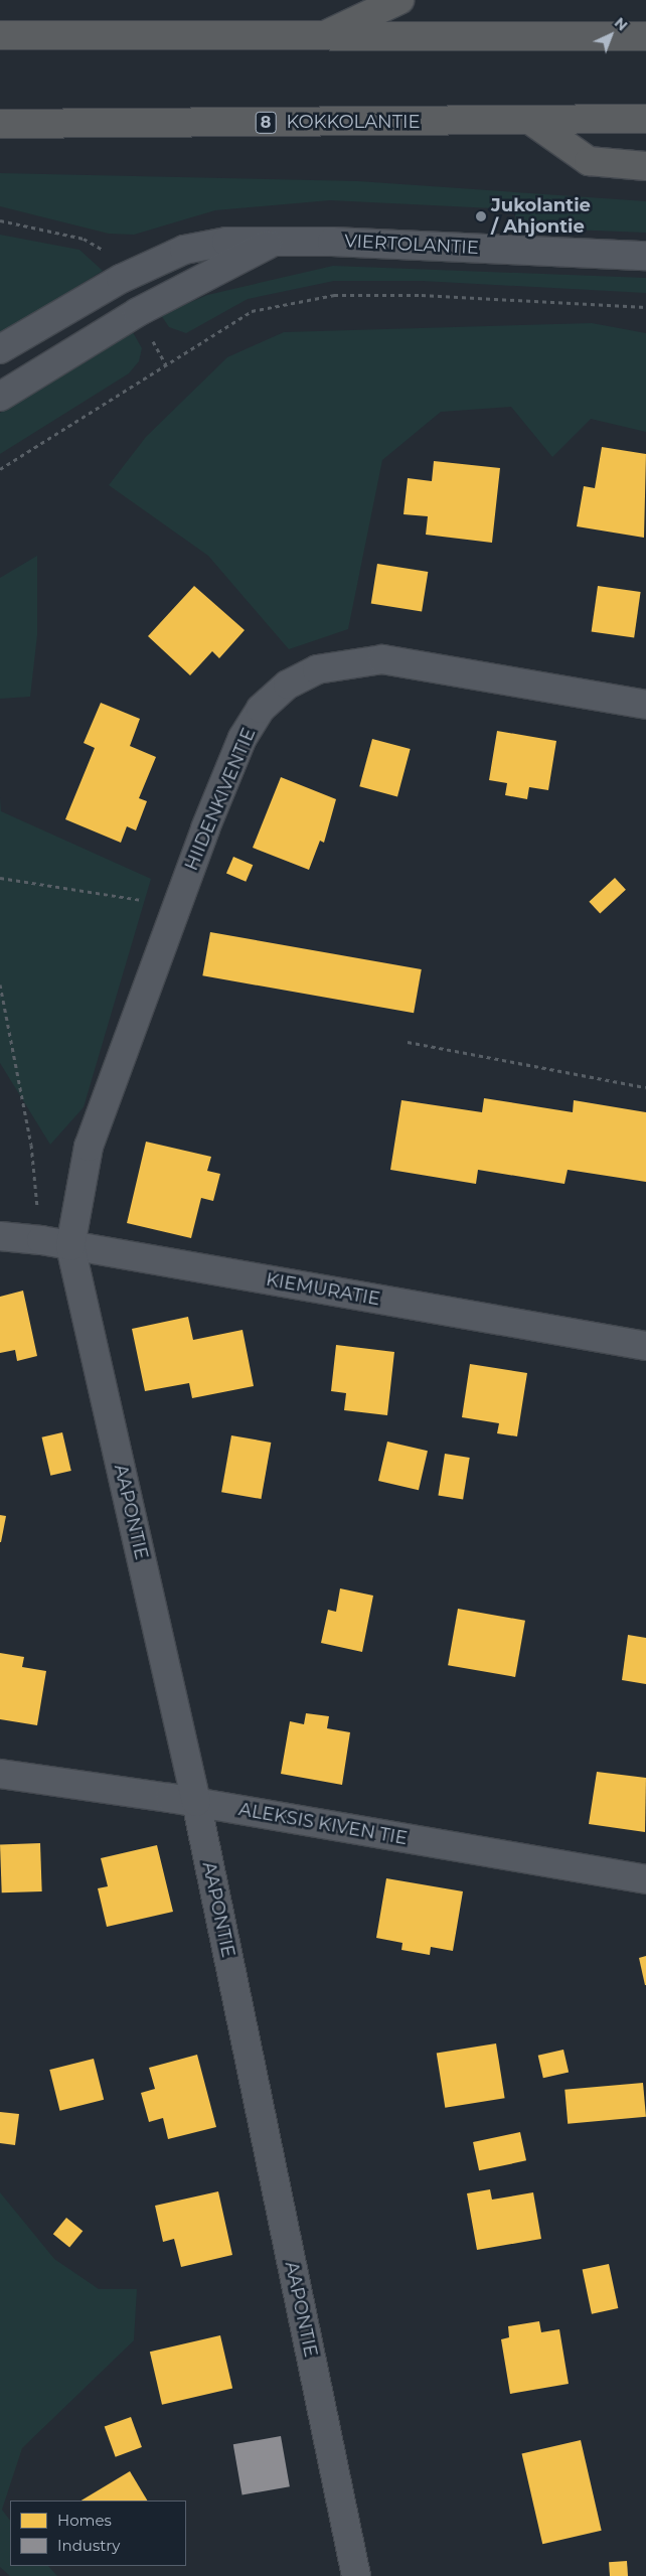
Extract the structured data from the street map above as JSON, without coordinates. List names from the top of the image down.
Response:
{
  "streets": {
    "highway": ["KOKKOLANTIE", "8"],
    "street": [
      "VIERTOLANTIE",
      "HIIDENKIVENTIE",
      "KIEMURATIE",
      "AAPONTIE",
      "ALEKSIS KIVEN TIE"
    ]
  },
  "crossings": [
    ["HIIDENKIVENTIE", "KIEMURATIE"],
    ["HIIDENKIVENTIE", "AAPONTIE"],
    ["KIEMURATIE", "AAPONTIE"],
    ["AAPONTIE", "ALEKSIS KIVEN TIE"]
  ],
  "places": ["Jukolantie / Ahjontie"],
  "legend": ["Homes", "Industry"],
  "north": "top right"
}
